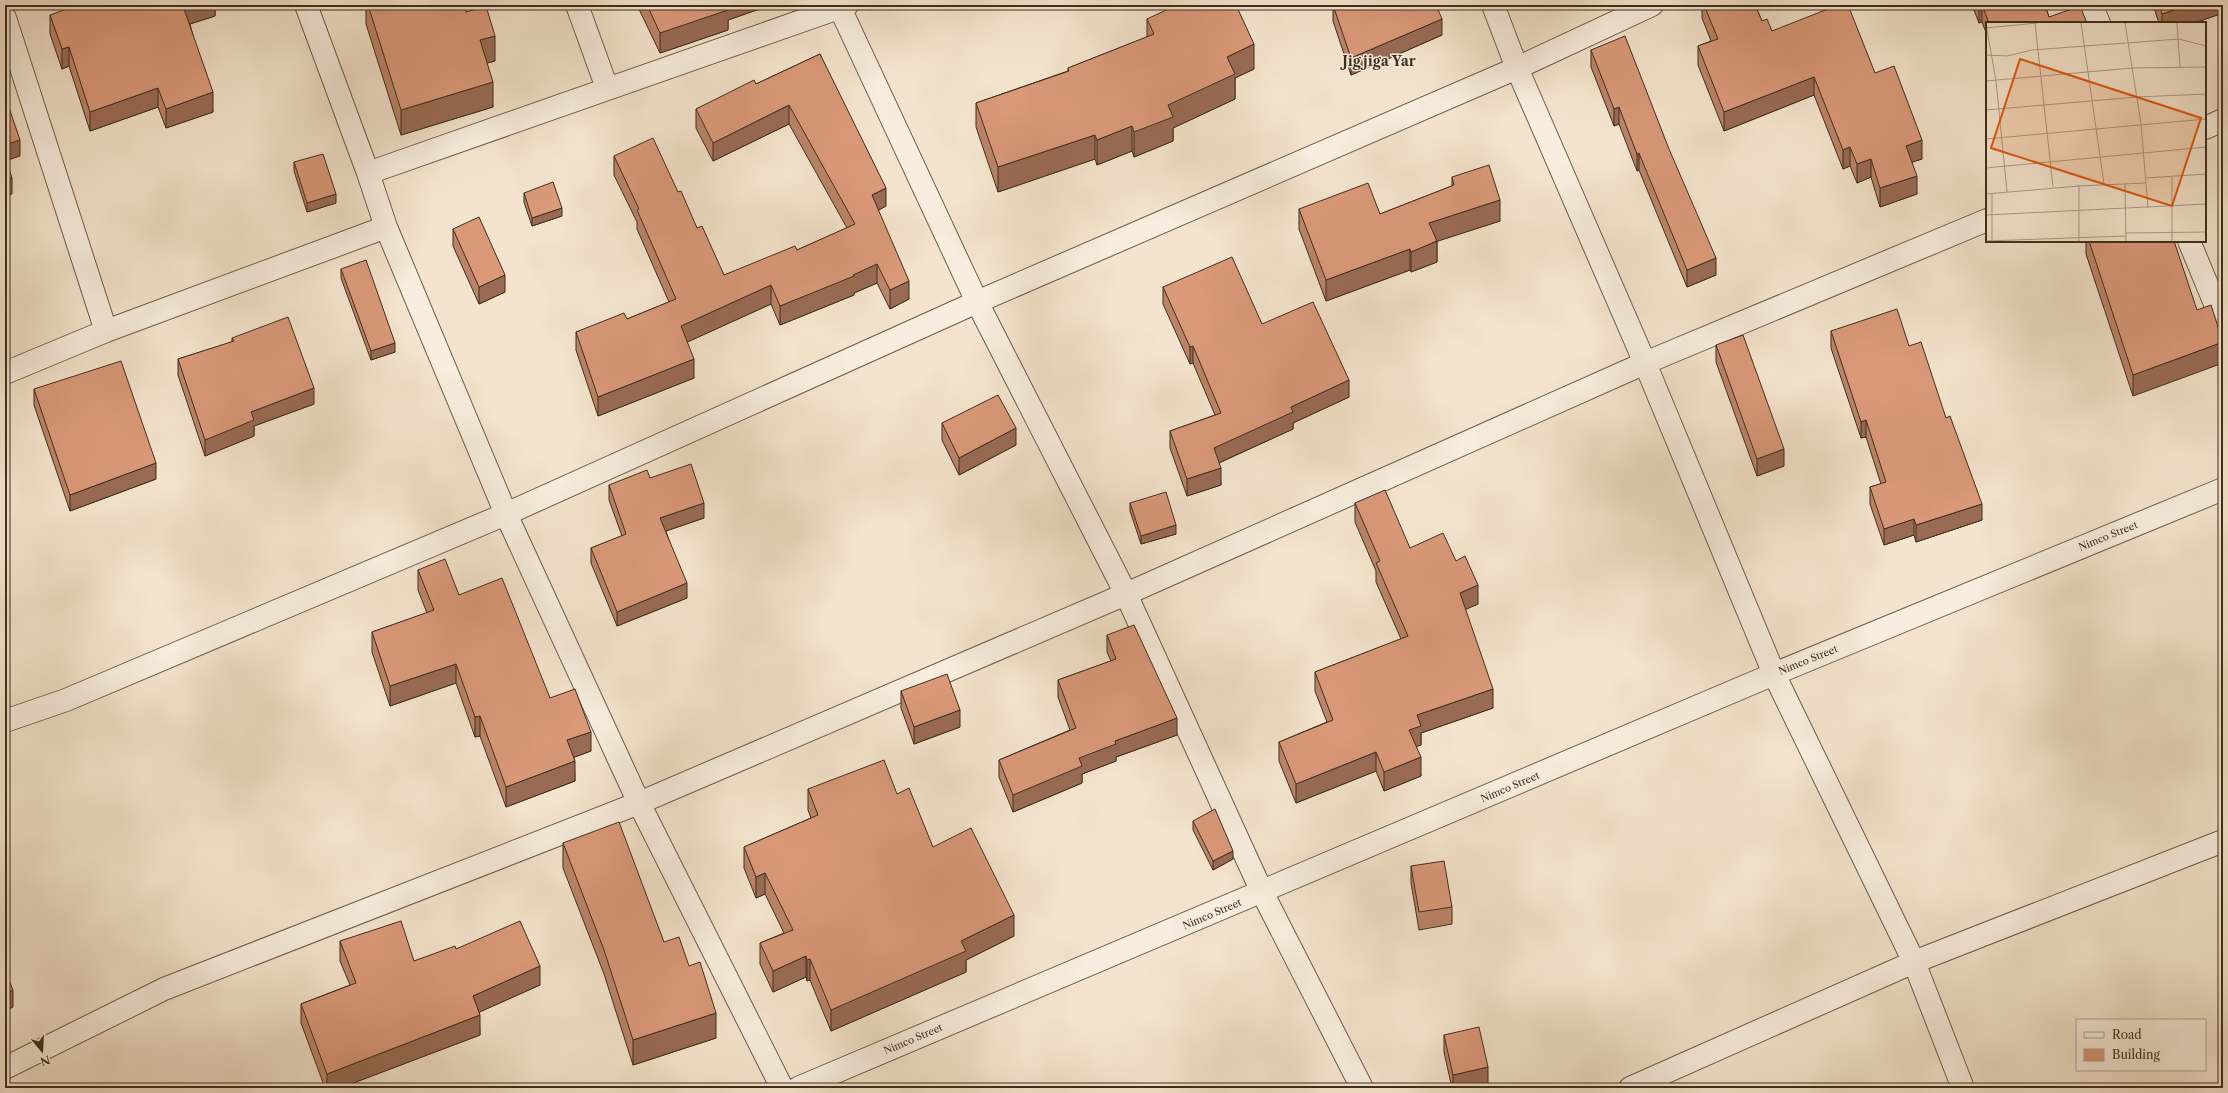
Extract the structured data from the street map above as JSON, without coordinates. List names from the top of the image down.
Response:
{
  "streets": {
    "street": ["Nimco Street"]
  },
  "districts": ["Jigjiga Yar"],
  "legend": ["Road", "Building"],
  "north": "bottom"
}
